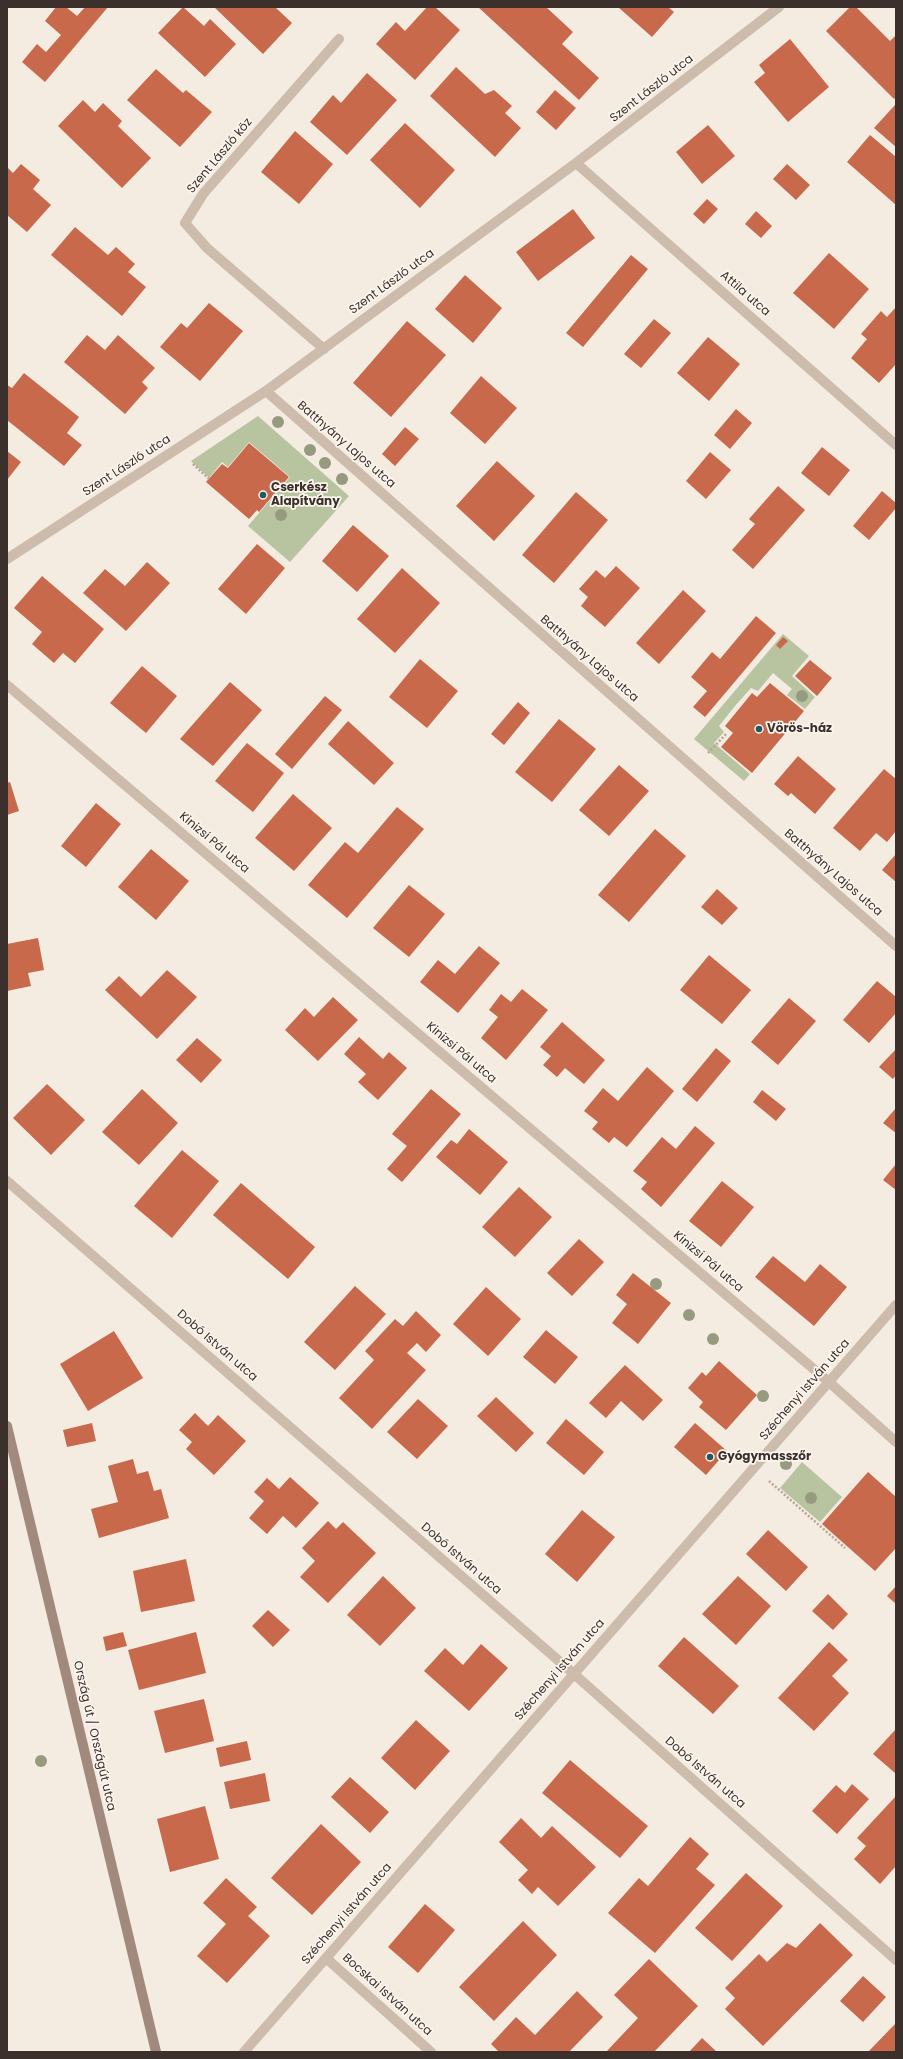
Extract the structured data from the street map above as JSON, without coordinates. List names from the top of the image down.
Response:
{
  "streets": {
    "main road": ["Ország út / Országút utca"],
    "street": [
      "Szent László utca",
      "Szent László köz",
      "Attila utca",
      "Batthyány Lajos utca",
      "Kinizsi Pál utca",
      "Dobó István utca",
      "Széchenyi István utca",
      "Bocskai István utca"
    ]
  },
  "crossings": [
    ["Szent László utca", "Szent László köz"],
    ["Szent László utca", "Attila utca"],
    ["Szent László utca", "Batthyány Lajos utca"],
    ["Kinizsi Pál utca", "Széchenyi István utca"],
    ["Dobó István utca", "Széchenyi István utca"],
    ["Széchenyi István utca", "Bocskai István utca"]
  ],
  "places": ["Cserkész Alapítvány", "Vörös-ház", "Gyógymasszőr"]
}
